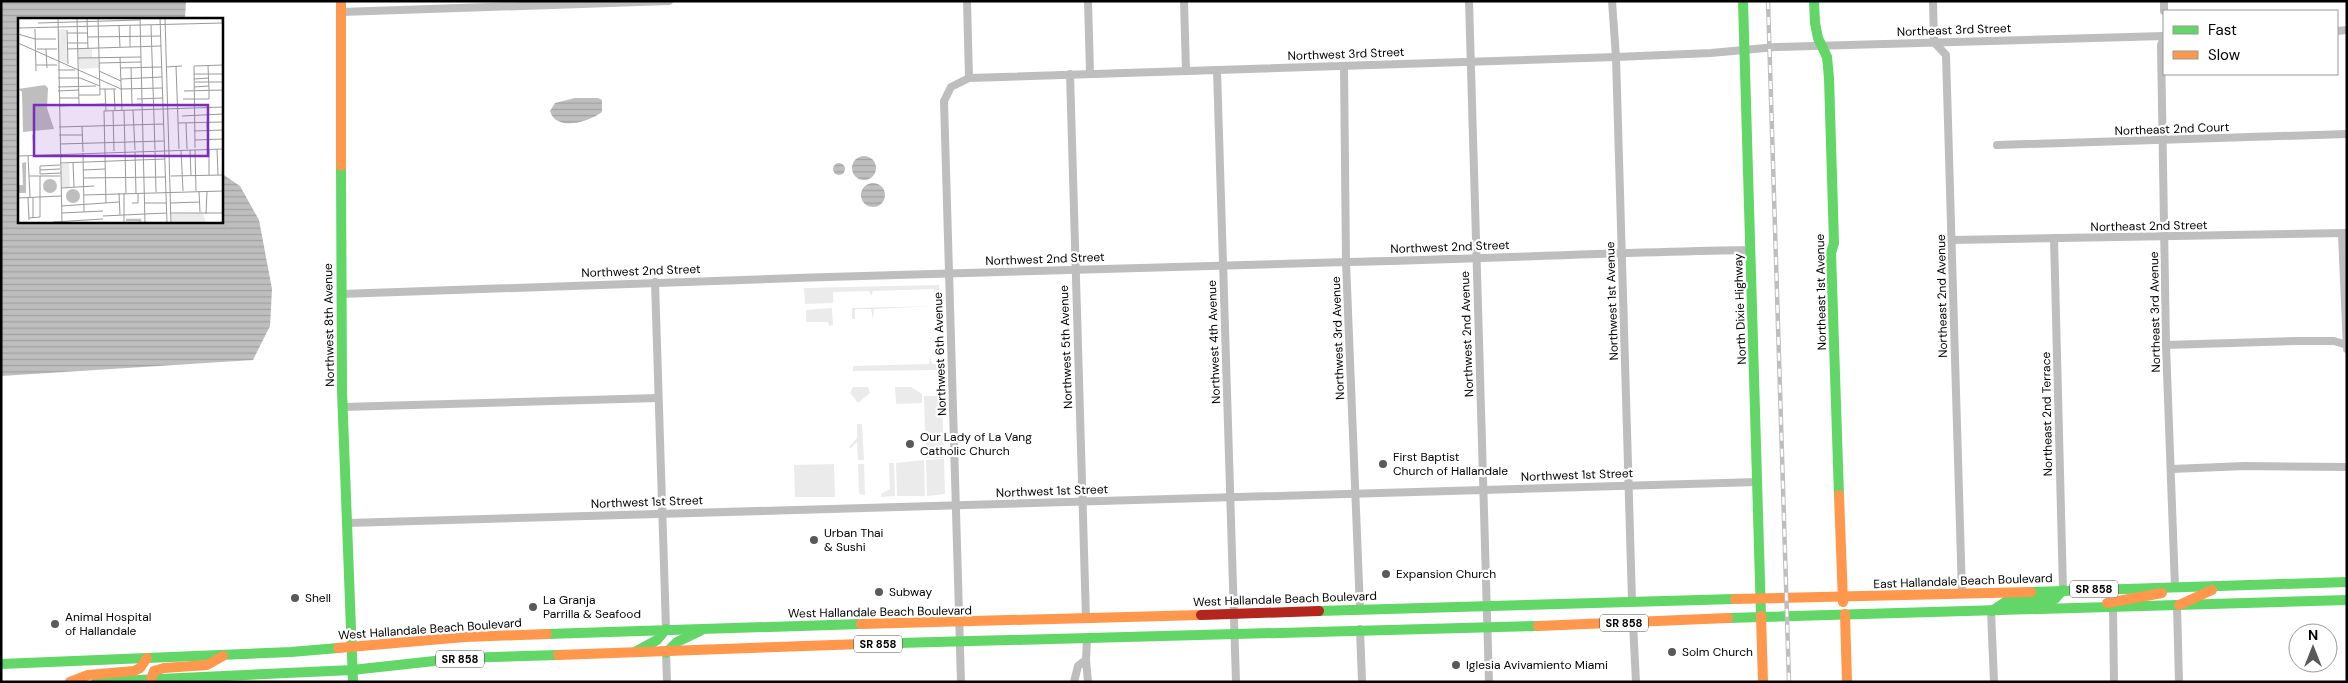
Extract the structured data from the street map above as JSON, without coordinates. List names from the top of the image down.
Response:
{
  "streets": {
    "main road": [
      "Northeast 1st Avenue",
      "North Dixie Highway",
      "Northwest 8th Avenue",
      "East Hallandale Beach Boulevard",
      "SR 858",
      "West Hallandale Beach Boulevard"
    ],
    "street": [
      "Northeast 3rd Street",
      "Northwest 3rd Street",
      "Northeast 2nd Court",
      "Northeast 2nd Street",
      "Northwest 2nd Street",
      "Northeast 2nd Avenue",
      "Northwest 1st Avenue",
      "Northeast 3rd Avenue",
      "Northwest 2nd Avenue",
      "Northwest 3rd Avenue",
      "Northwest 4th Avenue",
      "Northwest 5th Avenue",
      "Northwest 6th Avenue",
      "Northeast 2nd Terrace",
      "Northwest 1st Street"
    ]
  },
  "crossings": [
    ["Northeast 3rd Street", "Northwest 3rd Street"],
    ["Northeast 3rd Street", "Northeast 1st Avenue"],
    ["Northeast 3rd Street", "Northeast 2nd Avenue"],
    ["Northeast 3rd Street", "North Dixie Highway"],
    ["Northwest 3rd Street", "Northwest 1st Avenue"],
    ["Northwest 3rd Street", "North Dixie Highway"],
    ["Northwest 3rd Street", "Northwest 2nd Avenue"],
    ["Northwest 3rd Street", "Northwest 3rd Avenue"],
    ["Northwest 3rd Street", "Northwest 4th Avenue"],
    ["Northwest 3rd Street", "Northwest 5th Avenue"],
    ["Northwest 3rd Street", "Northwest 6th Avenue"],
    ["Northeast 2nd Court", "Northeast 3rd Avenue"],
    ["Northeast 2nd Street", "Northeast 2nd Avenue"],
    ["Northeast 2nd Street", "Northeast 3rd Avenue"],
    ["Northeast 2nd Street", "Northeast 2nd Terrace"],
    ["Northwest 2nd Street", "Northwest 1st Avenue"],
    ["Northwest 2nd Street", "North Dixie Highway"],
    ["Northwest 2nd Street", "Northwest 8th Avenue"],
    ["Northwest 2nd Street", "Northwest 2nd Avenue"],
    ["Northwest 2nd Street", "Northwest 3rd Avenue"],
    ["Northwest 2nd Street", "Northwest 4th Avenue"],
    ["Northwest 2nd Street", "Northwest 5th Avenue"],
    ["Northwest 2nd Street", "Northwest 6th Avenue"],
    ["Northeast 1st Avenue", "East Hallandale Beach Boulevard"],
    ["Northeast 1st Avenue", "SR 858"],
    ["Northeast 2nd Avenue", "East Hallandale Beach Boulevard"],
    ["Northwest 1st Avenue", "Northwest 1st Street"],
    ["Northwest 1st Avenue", "West Hallandale Beach Boulevard"],
    ["North Dixie Highway", "Northwest 1st Street"],
    ["North Dixie Highway", "East Hallandale Beach Boulevard"],
    ["North Dixie Highway", "SR 858"],
    ["North Dixie Highway", "West Hallandale Beach Boulevard"],
    ["Northeast 3rd Avenue", "East Hallandale Beach Boulevard"],
    ["Northwest 8th Avenue", "Northwest 1st Street"],
    ["Northwest 8th Avenue", "SR 858"],
    ["Northwest 8th Avenue", "West Hallandale Beach Boulevard"],
    ["Northwest 2nd Avenue", "Northwest 1st Street"],
    ["Northwest 2nd Avenue", "SR 858"],
    ["Northwest 2nd Avenue", "West Hallandale Beach Boulevard"],
    ["Northwest 3rd Avenue", "Northwest 1st Street"],
    ["Northwest 3rd Avenue", "West Hallandale Beach Boulevard"],
    ["Northwest 4th Avenue", "Northwest 1st Street"],
    ["Northwest 4th Avenue", "SR 858"],
    ["Northwest 4th Avenue", "West Hallandale Beach Boulevard"],
    ["Northwest 5th Avenue", "Northwest 1st Street"],
    ["Northwest 5th Avenue", "West Hallandale Beach Boulevard"],
    ["Northwest 6th Avenue", "Northwest 1st Street"],
    ["Northwest 6th Avenue", "SR 858"],
    ["Northwest 6th Avenue", "West Hallandale Beach Boulevard"],
    ["Northeast 2nd Terrace", "East Hallandale Beach Boulevard"],
    ["East Hallandale Beach Boulevard", "West Hallandale Beach Boulevard"]
  ],
  "places": [
    "Our Lady of La Vang Catholic Church",
    "First Baptist Church of Hallandale",
    "Urban Thai & Sushi",
    "Expansion Church",
    "Subway",
    "Shell",
    "La Granja Parrilla & Seafood",
    "Animal Hospital of Hallandale",
    "Solm Church",
    "Iglesia Avivamiento Miami"
  ],
  "legend": ["Fast", "Slow"],
  "north": "top"
}
